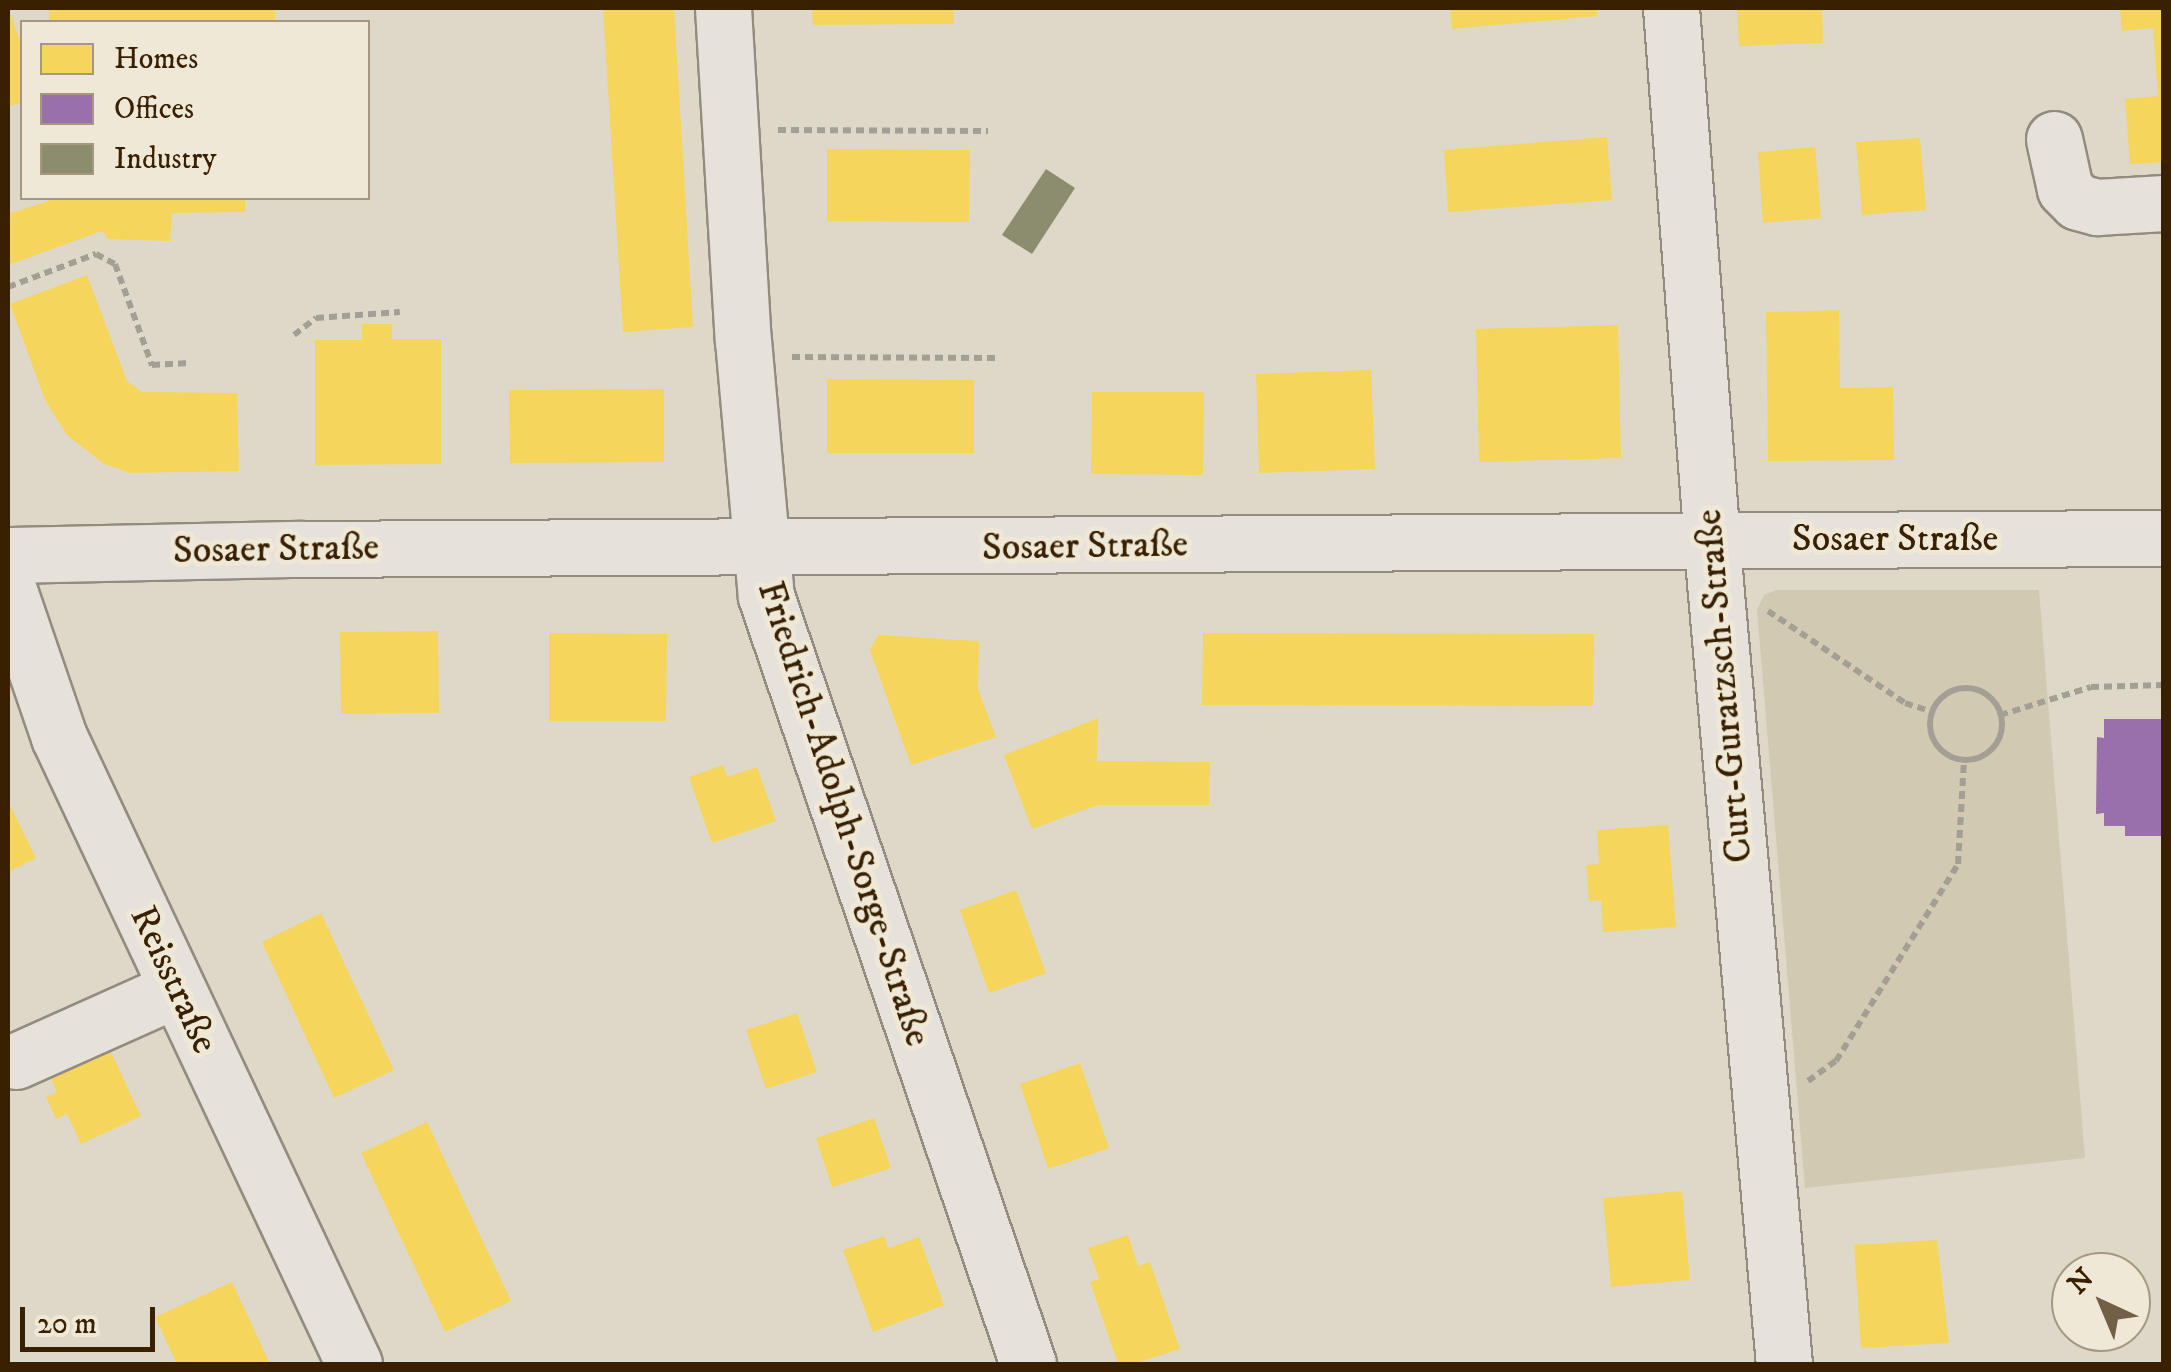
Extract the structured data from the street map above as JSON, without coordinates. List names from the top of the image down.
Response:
{
  "streets": {
    "street": [
      "Sosaer Straße",
      "Curt-Guratzsch-Straße",
      "Friedrich-Adolph-Sorge-Straße",
      "Reisstraße"
    ]
  },
  "crossings": [
    ["Sosaer Straße", "Curt-Guratzsch-Straße"],
    ["Sosaer Straße", "Friedrich-Adolph-Sorge-Straße"]
  ],
  "legend": ["Homes", "Offices", "Industry"],
  "scale_bar": "20 m",
  "north": "top left"
}
